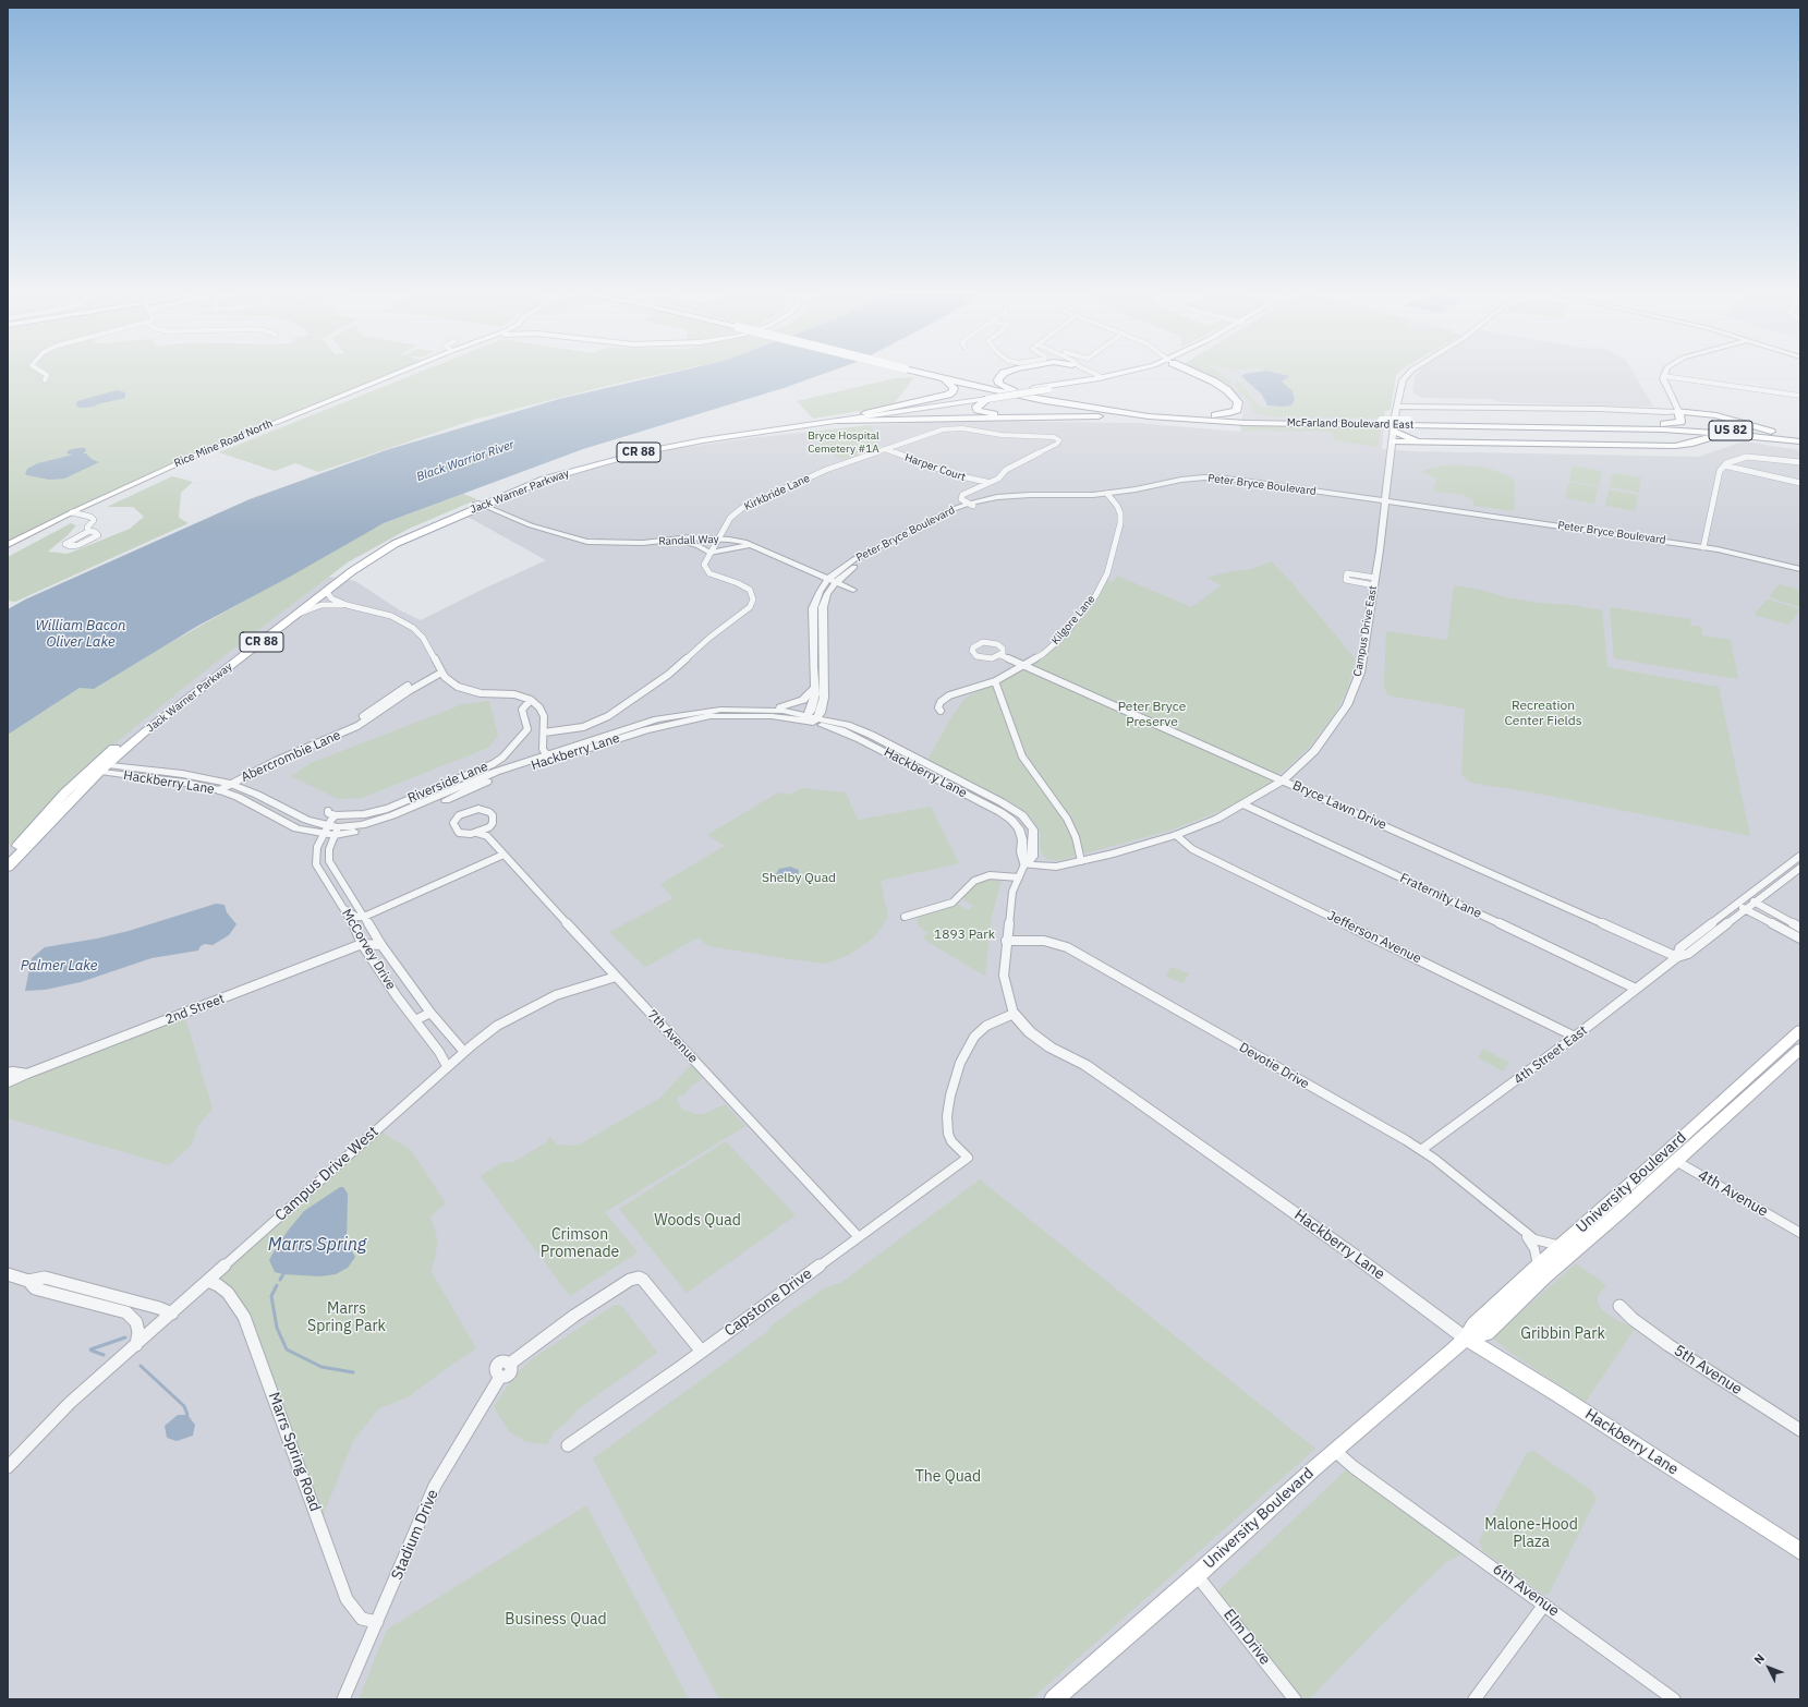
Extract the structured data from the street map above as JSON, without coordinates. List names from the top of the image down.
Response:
{
  "streets": {
    "highway": ["McFarland Boulevard East", "US 82"],
    "main road": [
      "Rice Mine Road North",
      "CR 88",
      "Jack Warner Parkway",
      "Hackberry Lane",
      "University Boulevard"
    ],
    "street": [
      "Harper Court",
      "Peter Bryce Boulevard",
      "Kirkbride Lane",
      "Randall Way",
      "Kilgore Lane",
      "Campus Drive East",
      "Abercrombie Lane",
      "Riverside Lane",
      "Bryce Lawn Drive",
      "Fraternity Lane",
      "Jefferson Avenue",
      "McCorvey Drive",
      "2nd Street",
      "7th Avenue",
      "4th Street East",
      "Devotie Drive",
      "Campus Drive West",
      "4th Avenue",
      "Capstone Drive",
      "5th Avenue",
      "Marrs Spring Road",
      "Stadium Drive",
      "6th Avenue",
      "Elm Drive"
    ]
  },
  "crossings": [
    ["Harper Court", "Kirkbride Lane"],
    ["Peter Bryce Boulevard", "Kirkbride Lane"],
    ["Peter Bryce Boulevard", "Randall Way"],
    ["Peter Bryce Boulevard", "Kilgore Lane"],
    ["Peter Bryce Boulevard", "Campus Drive East"],
    ["Peter Bryce Boulevard", "Hackberry Lane"],
    ["Jack Warner Parkway", "Randall Way"],
    ["Jack Warner Parkway", "Hackberry Lane"],
    ["Kirkbride Lane", "Randall Way"],
    ["Kilgore Lane", "Bryce Lawn Drive"],
    ["Campus Drive East", "Hackberry Lane"],
    ["Campus Drive East", "Bryce Lawn Drive"],
    ["Campus Drive East", "Fraternity Lane"],
    ["Campus Drive East", "Jefferson Avenue"],
    ["Hackberry Lane", "Abercrombie Lane"],
    ["Hackberry Lane", "McCorvey Drive"],
    ["Hackberry Lane", "Devotie Drive"],
    ["Hackberry Lane", "University Boulevard"],
    ["Hackberry Lane", "Capstone Drive"],
    ["Bryce Lawn Drive", "4th Street East"],
    ["Fraternity Lane", "4th Street East"],
    ["Jefferson Avenue", "4th Street East"],
    ["McCorvey Drive", "2nd Street"],
    ["McCorvey Drive", "Campus Drive West"],
    ["7th Avenue", "Campus Drive West"],
    ["7th Avenue", "Capstone Drive"],
    ["4th Street East", "Devotie Drive"],
    ["Devotie Drive", "University Boulevard"],
    ["Campus Drive West", "Marrs Spring Road"],
    ["University Boulevard", "4th Avenue"],
    ["University Boulevard", "6th Avenue"],
    ["University Boulevard", "Elm Drive"],
    ["Capstone Drive", "Stadium Drive"],
    ["Marrs Spring Road", "Stadium Drive"]
  ],
  "water": [
    "Black Warrior River",
    "William Bacon Oliver Lake",
    "Palmer Lake",
    "Marrs Spring"
  ],
  "parks": [
    "Bryce Hospital Cemetery #1A",
    "Recreation Center Fields",
    "Peter Bryce Preserve",
    "Shelby Quad",
    "1893 Park",
    "Woods Quad",
    "Crimson Promenade",
    "Marrs Spring Park",
    "Gribbin Park",
    "The Quad",
    "Malone-Hood Plaza",
    "Business Quad"
  ],
  "north": "top left"
}
